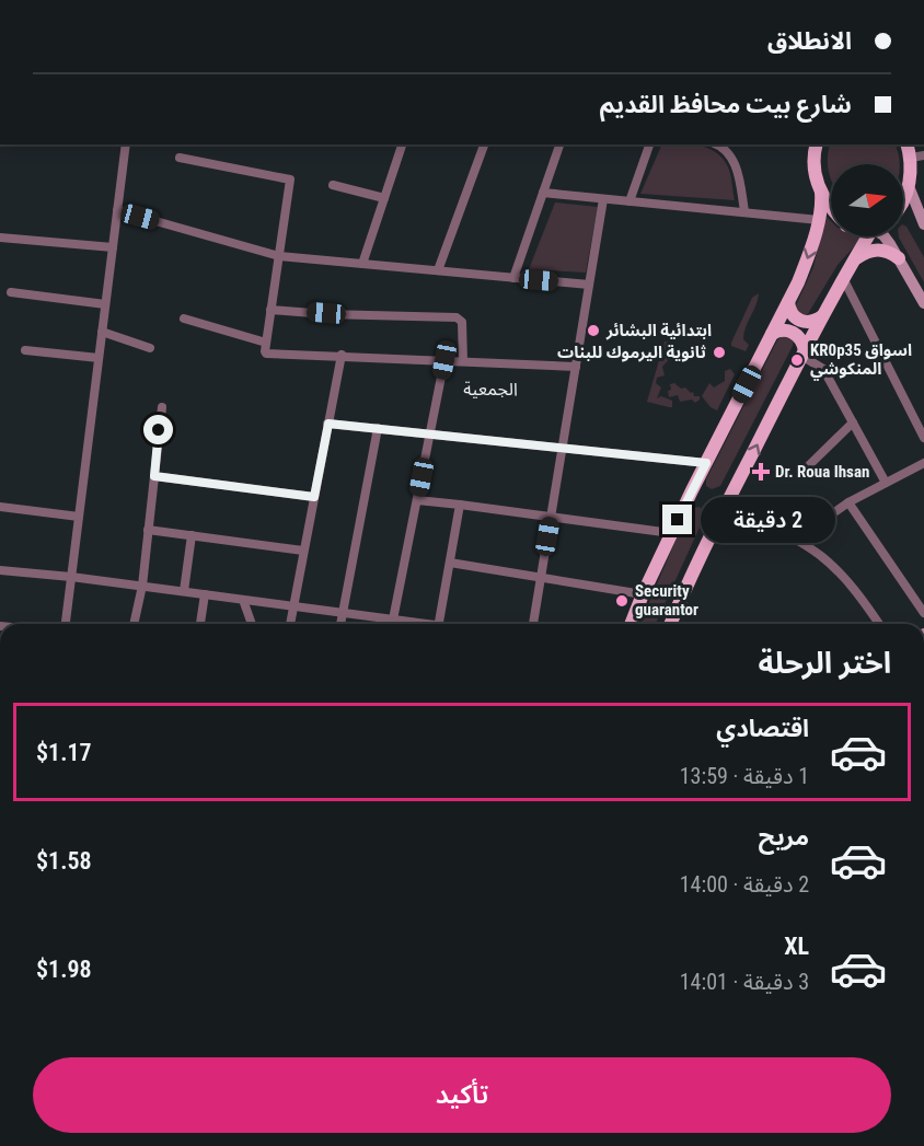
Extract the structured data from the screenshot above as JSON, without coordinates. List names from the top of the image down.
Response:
{
  "districts": ["الجمعية"],
  "places": {
    "other": [
      "ابتدائية البشائر",
      "ثانوية اليرموك للبنات",
      "KR0p35 اسواق المنكوشي",
      "Security guarantor"
    ],
    "health": ["Dr. Roua Ihsan"]
  },
  "north": "right",
  "page": {
    "banner": ["الانطلاق", "شارع بيت محافظ القديم"],
    "bubble": "2 دقيقة",
    "heading": "اختر الرحلة",
    "list": [
      {
        "name": "اقتصادي",
        "note": "1 دقيقة · 13:59",
        "value": "$1.17"
      },
      {
        "name": "مريح",
        "note": "2 دقيقة · 14:00",
        "value": "$1.58"
      },
      {
        "name": "XL",
        "note": "3 دقيقة · 14:01",
        "value": "$1.98"
      }
    ],
    "buttons": "تأكيد"
  }
}
